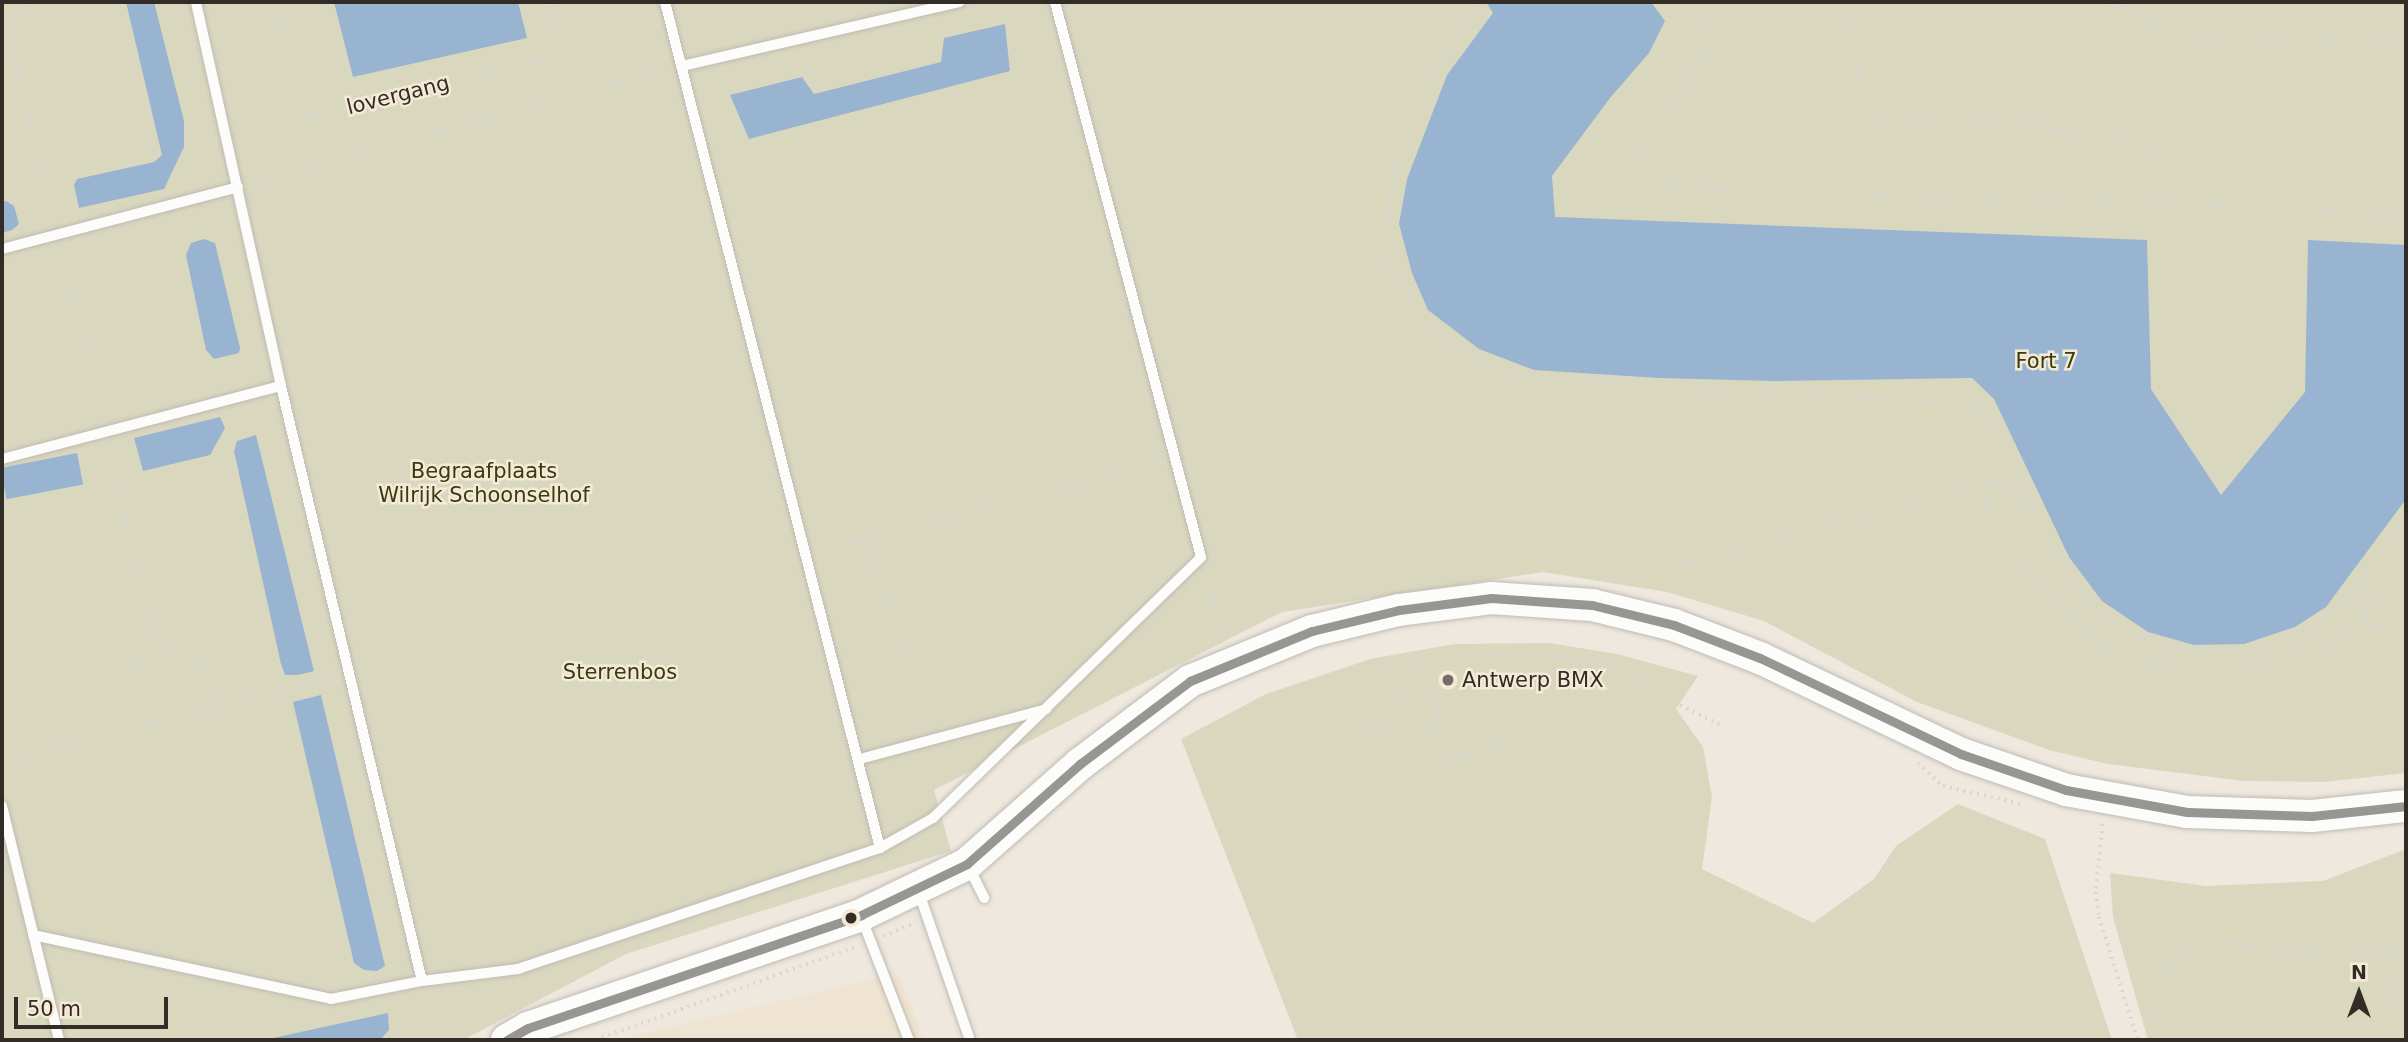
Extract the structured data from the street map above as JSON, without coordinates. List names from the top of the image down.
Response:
{
  "streets": {
    "path": ["lovergang"]
  },
  "parks": ["Fort 7", "Begraafplaats Wilrijk Schoonselhof", "Sterrenbos"],
  "places": ["Antwerp BMX"],
  "scale_bar": "50 m",
  "north": "top"
}
